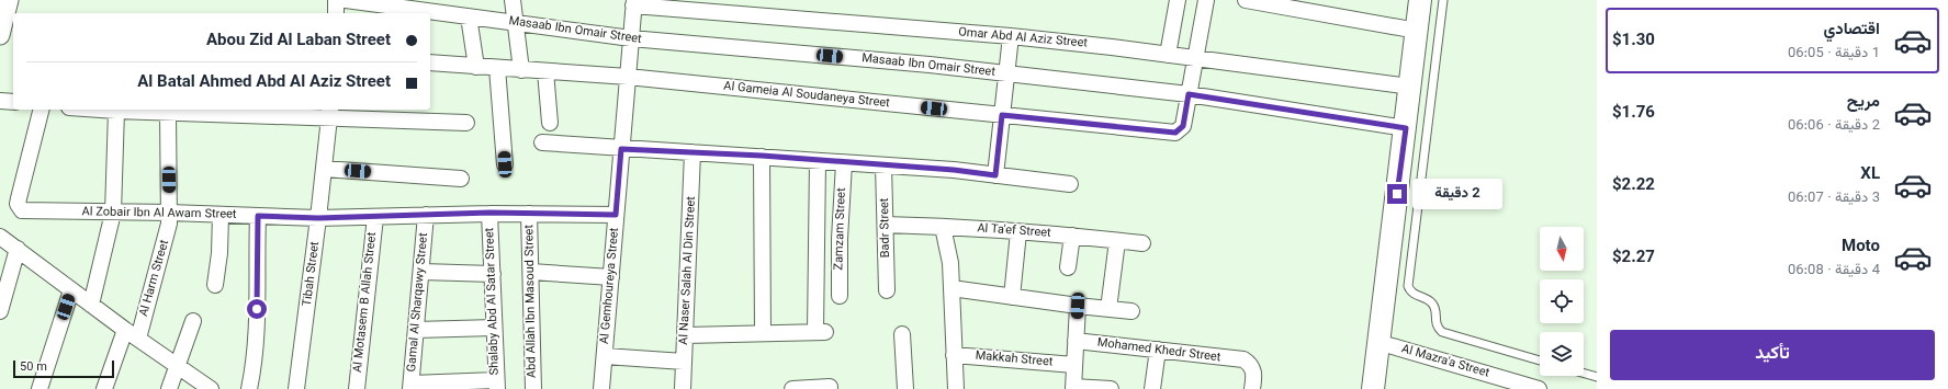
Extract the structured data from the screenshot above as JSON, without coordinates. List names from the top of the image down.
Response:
{
  "streets": {
    "street": [
      "Masaab Ibn Omair Street",
      "Omar Abd Al Aziz Street",
      "Al Gameia Al Soudaneya Street",
      "Al Zobair Ibn Al Awam Street",
      "Badr Street",
      "Zamzam Street",
      "Al Ta'ef Street",
      "Al Naser Salah Al Din Street",
      "Tibah Street",
      "Al Harm Street",
      "Al Gemhoureya Street",
      "Shalaby Abd Al Satar Street",
      "Abd Allah Ibn Masoud Street",
      "Al Motasem B Allah Street",
      "Gamal Al Sharqawy Street",
      "Mohamed Khedr Street",
      "Makkah Street",
      "Al Mazra'a Street"
    ]
  },
  "crossings": [
    ["Masaab Ibn Omair Street", "Al Gameia Al Soudaneya Street"],
    ["Masaab Ibn Omair Street", "Al Gemhoureya Street"],
    ["Omar Abd Al Aziz Street", "Al Gemhoureya Street"],
    ["Al Gameia Al Soudaneya Street", "Al Gemhoureya Street"],
    ["Al Zobair Ibn Al Awam Street", "Tibah Street"],
    ["Al Zobair Ibn Al Awam Street", "Al Harm Street"],
    ["Al Zobair Ibn Al Awam Street", "Al Gemhoureya Street"],
    ["Al Zobair Ibn Al Awam Street", "Shalaby Abd Al Satar Street"],
    ["Al Zobair Ibn Al Awam Street", "Abd Allah Ibn Masoud Street"],
    ["Al Zobair Ibn Al Awam Street", "Al Motasem B Allah Street"],
    ["Al Zobair Ibn Al Awam Street", "Gamal Al Sharqawy Street"],
    ["Badr Street", "Al Ta'ef Street"]
  ],
  "scale_bar": "50 m",
  "north": "bottom",
  "page": {
    "list": [
      {
        "name": "اقتصادي",
        "note": "1 دقيقة · 06:05",
        "value": "$1.30"
      },
      {
        "name": "مريح",
        "note": "2 دقيقة · 06:06",
        "value": "$1.76"
      },
      {
        "name": "XL",
        "note": "3 دقيقة · 06:07",
        "value": "$2.22"
      },
      {
        "name": "Moto",
        "note": "4 دقيقة · 06:08",
        "value": "$2.27"
      }
    ],
    "banner": ["Abou Zid Al Laban Street", "Al Batal Ahmed Abd Al Aziz Street"],
    "bubble": "2 دقيقة",
    "buttons": "تأكيد",
    "scale": "50 m"
  }
}
